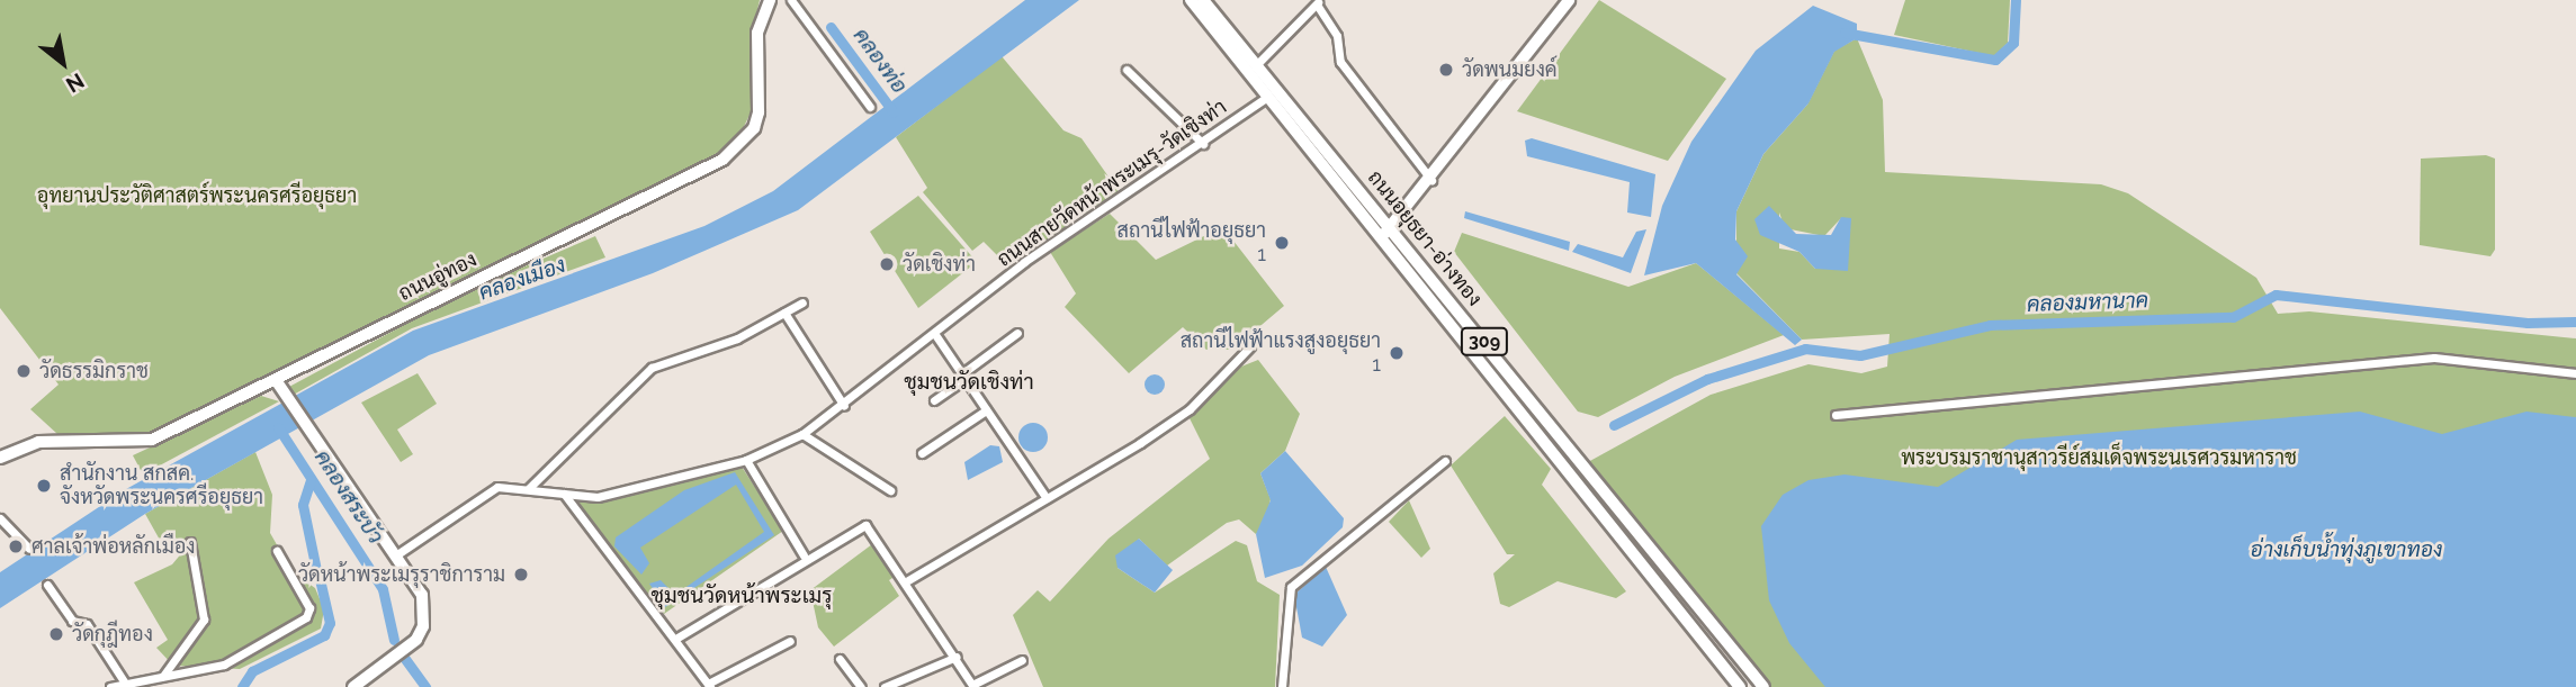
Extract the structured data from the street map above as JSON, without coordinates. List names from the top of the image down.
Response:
{
  "streets": {
    "main road": ["ถนนอยุธยา-อ่างทอง", "ถนนอู่ทอง", "309"],
    "street": ["ถนนสายวัดหน้าพระเมรุ-วัดเชิงท่า"]
  },
  "crossings": [
    ["ถนนสายวัดหน้าพระเมรุ-วัดเชิงท่า", "ถนนอยุธยา-อ่างทอง"]
  ],
  "districts": ["ชุมชนวัดเชิงท่า", "ชุมชนวัดหน้าพระเมรุ"],
  "water": [
    "คลองท่อ",
    "คลองเมือง",
    "คลองมหานาค",
    "คลองสระบัว",
    "อ่างเก็บน้ำทุ่งภูเขาทอง"
  ],
  "parks": ["อุทยานประวัติศาสตร์พระนครศรีอยุธยา", "พระบรมราชานุสาวรีย์สมเด็จพระนเรศวรมหาราช"],
  "places": [
    "วัดพนมยงค์",
    "สถานีไฟฟ้าอยุธยา 1",
    "วัดเชิงท่า",
    "สถานีไฟฟ้าแรงสูงอยุธยา 1",
    "วัดธรรมิกราช",
    "สำนักงาน สกสค. จังหวัดพระนครศรีอยุธยา",
    "ศาลเจ้าพ่อหลักเมือง",
    "วัดหน้าพระเมรุราชิการาม",
    "วัดกุฎีทอง"
  ],
  "north": "bottom right"
}
